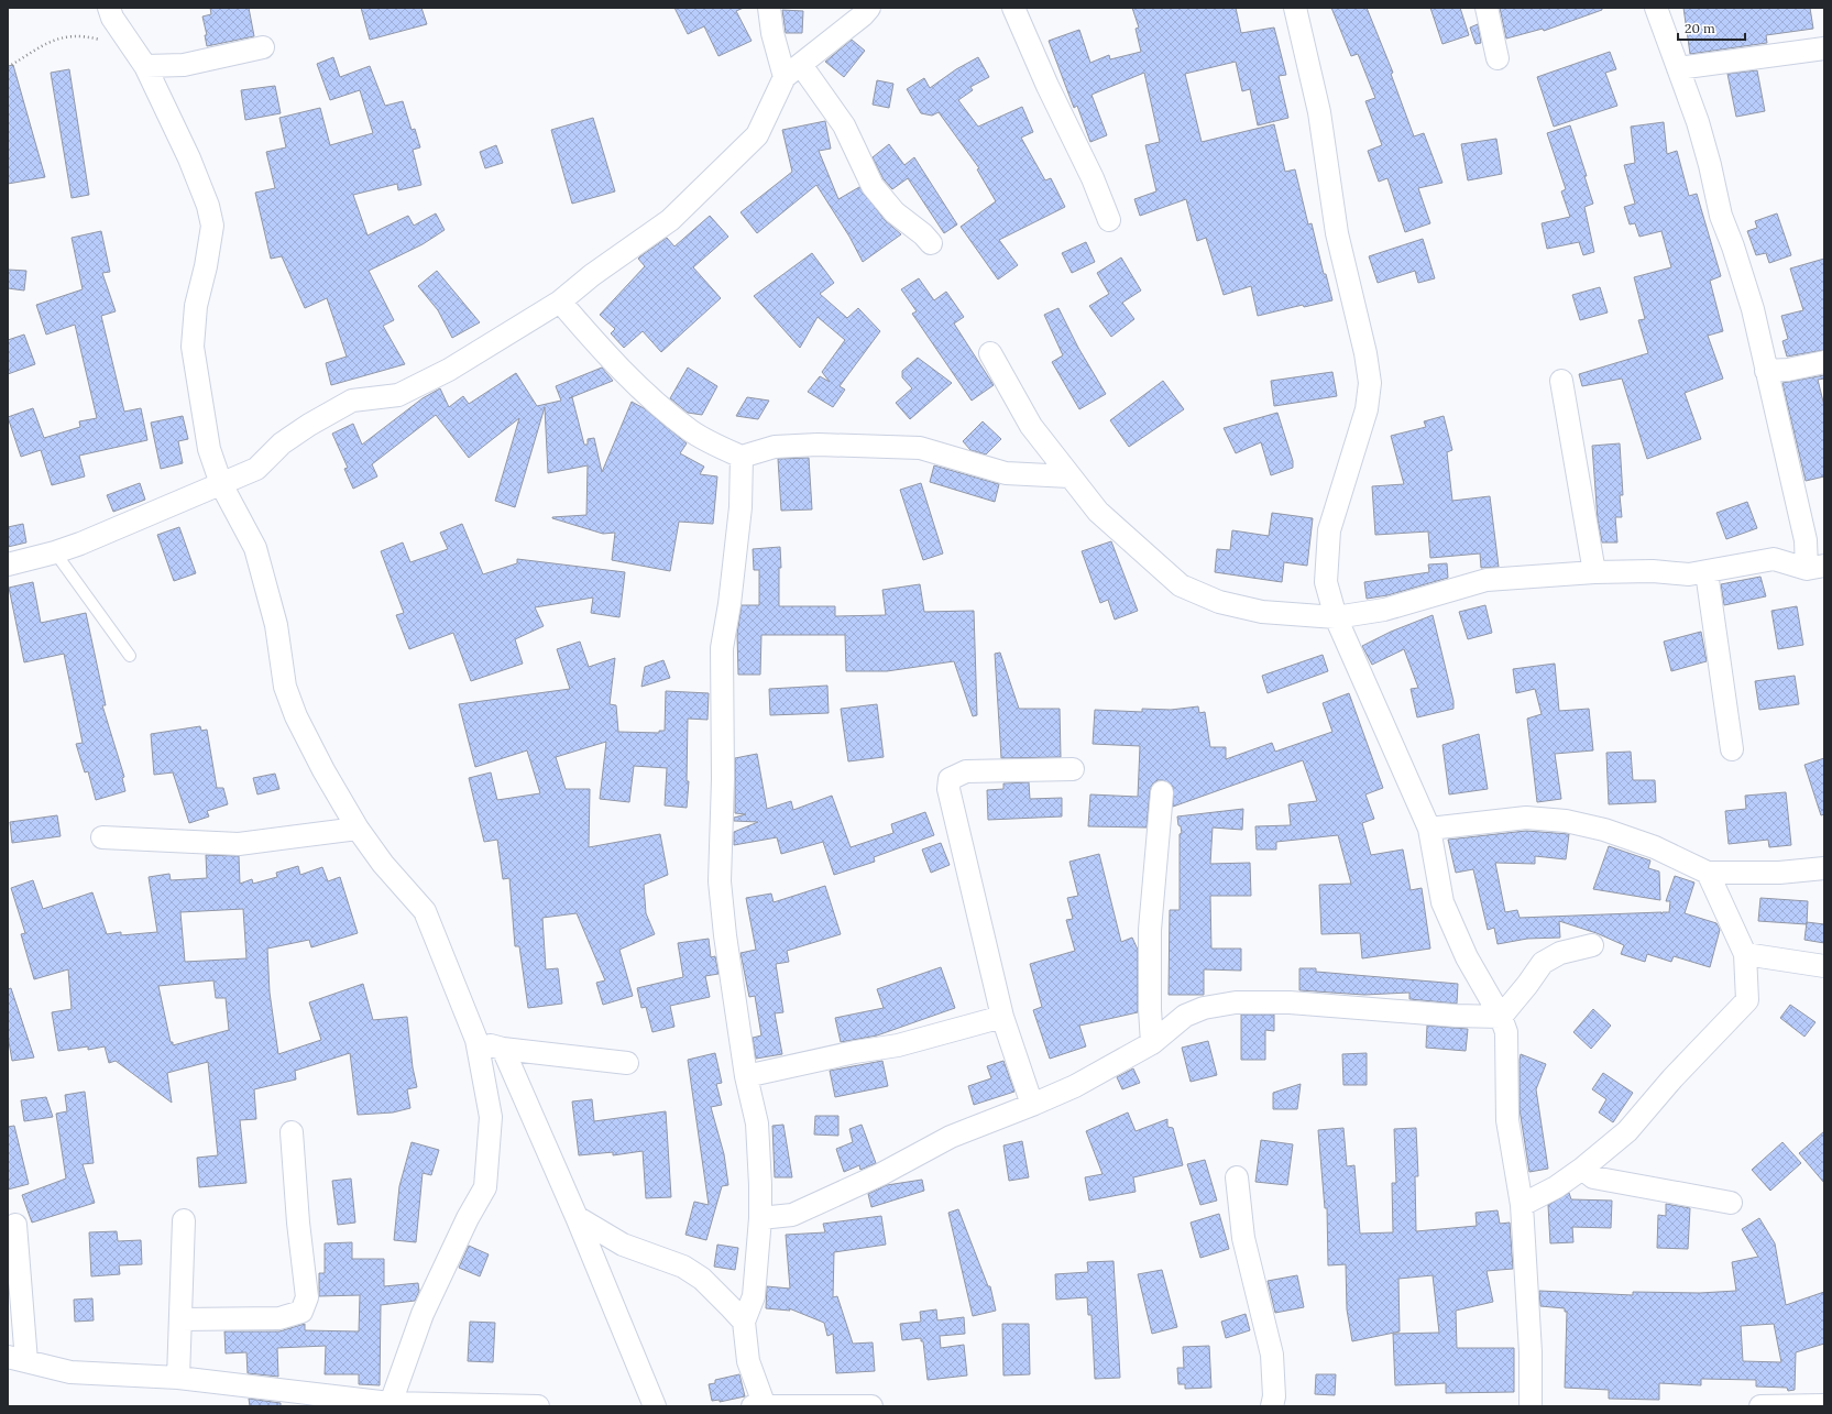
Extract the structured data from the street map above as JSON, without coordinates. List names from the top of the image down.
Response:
{
  "scale_bar": "20 m"
}
